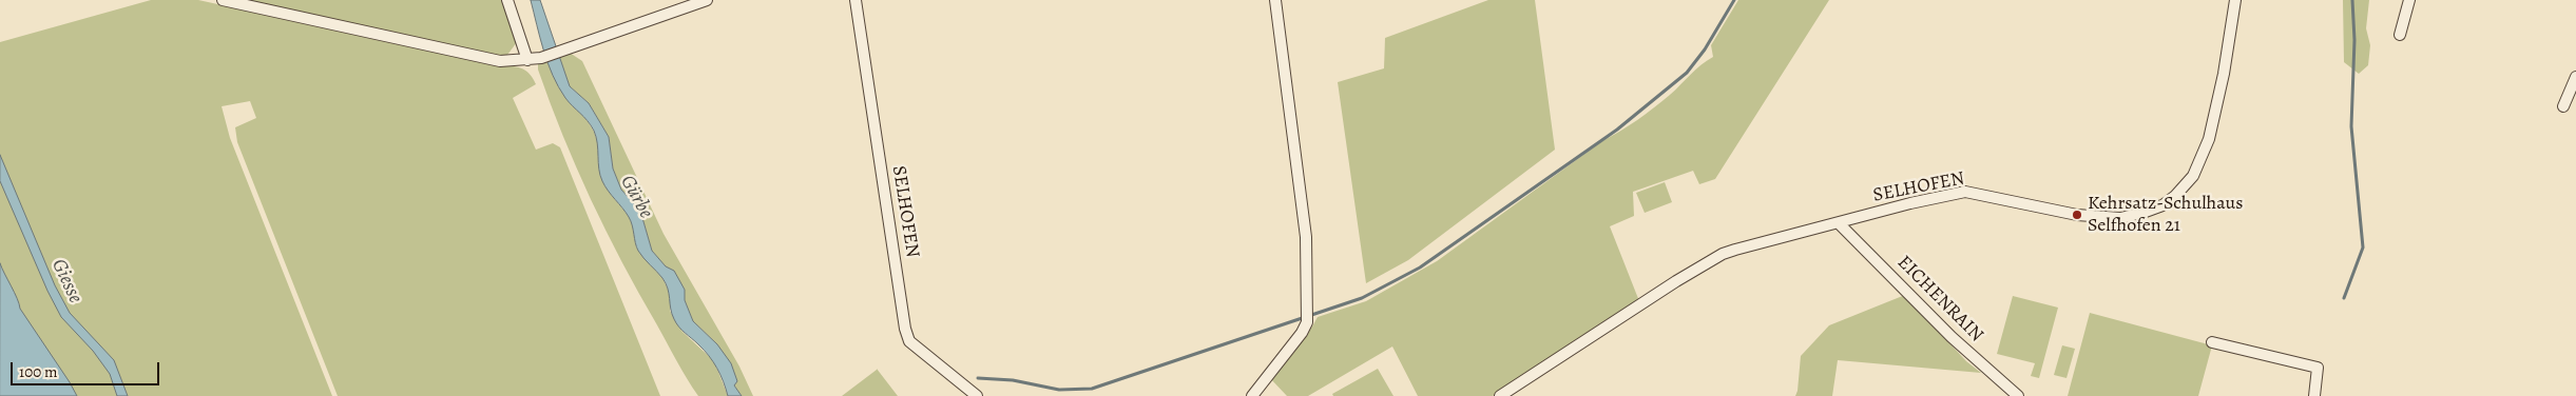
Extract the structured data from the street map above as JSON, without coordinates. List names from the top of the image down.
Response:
{
  "streets": {
    "street": ["SELHOFEN", "EICHENRAIN"]
  },
  "crossings": [
    ["SELHOFEN", "EICHENRAIN"]
  ],
  "water": ["Gürbe", "Giesse"],
  "places": ["Kehrsatz-Schulhaus Selfhofen 21"],
  "scale_bar": "100 m"
}
